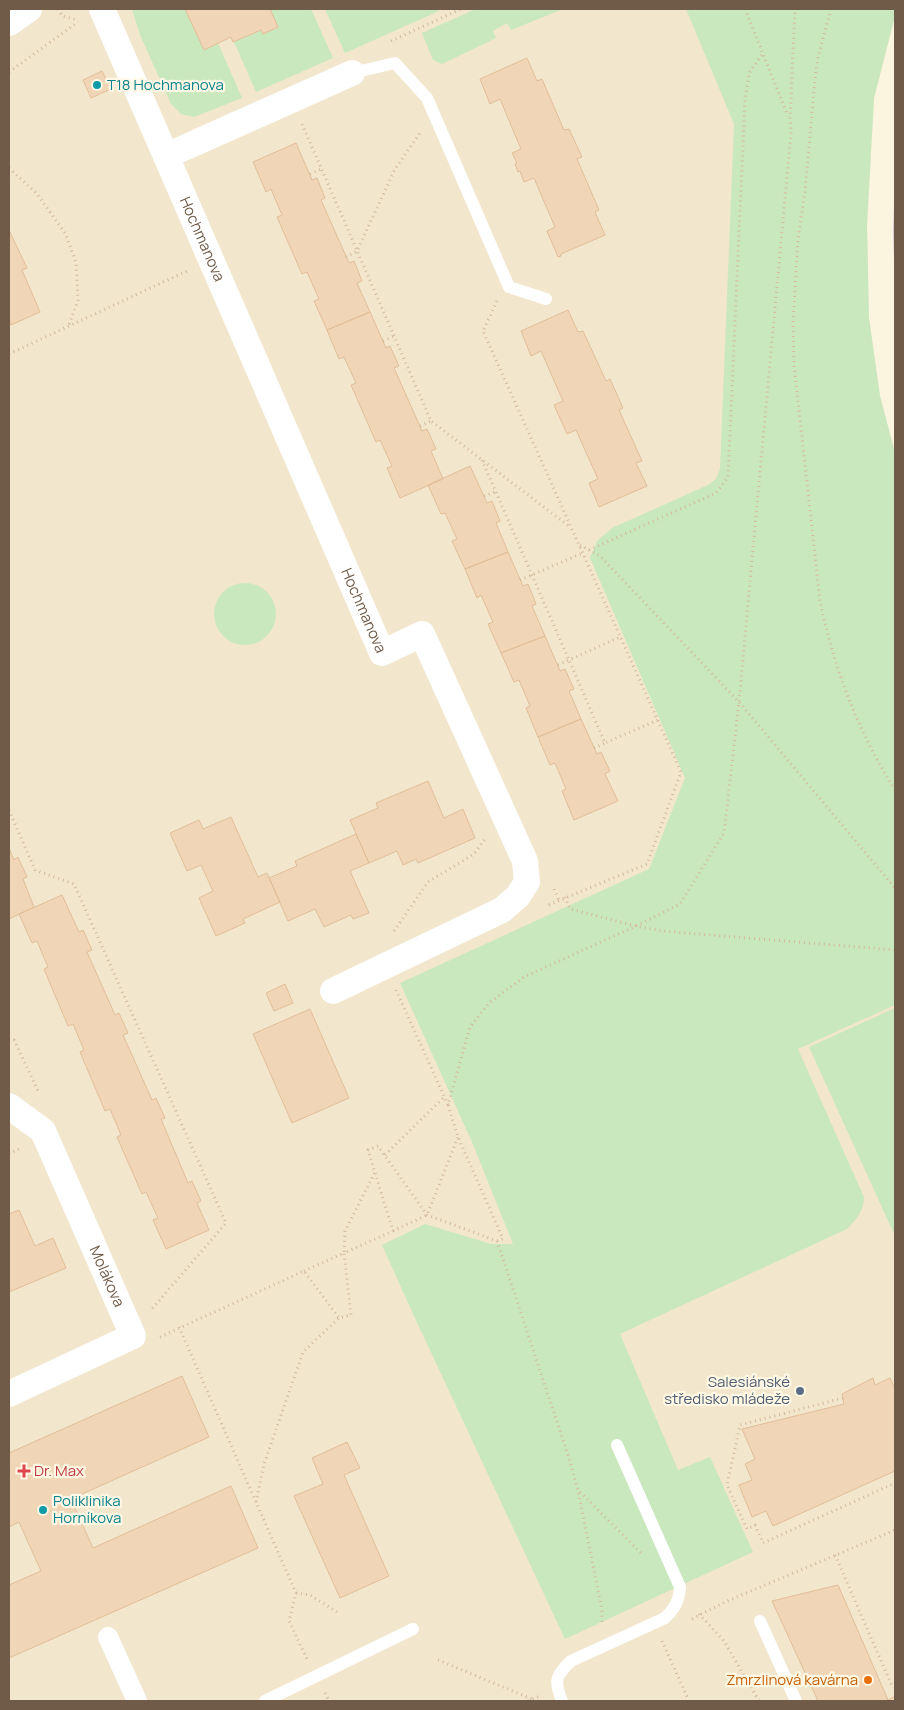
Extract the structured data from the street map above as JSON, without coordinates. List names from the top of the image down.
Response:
{
  "streets": {
    "street": ["Hochmanova", "Molákova"]
  },
  "places": {
    "other": [
      "T18 Hochmanova",
      "Salesiánské středisko mládeže",
      "Poliklinika Horníkova",
      "Zmrzlinová kavárna"
    ],
    "health": ["Dr. Max"]
  }
}
